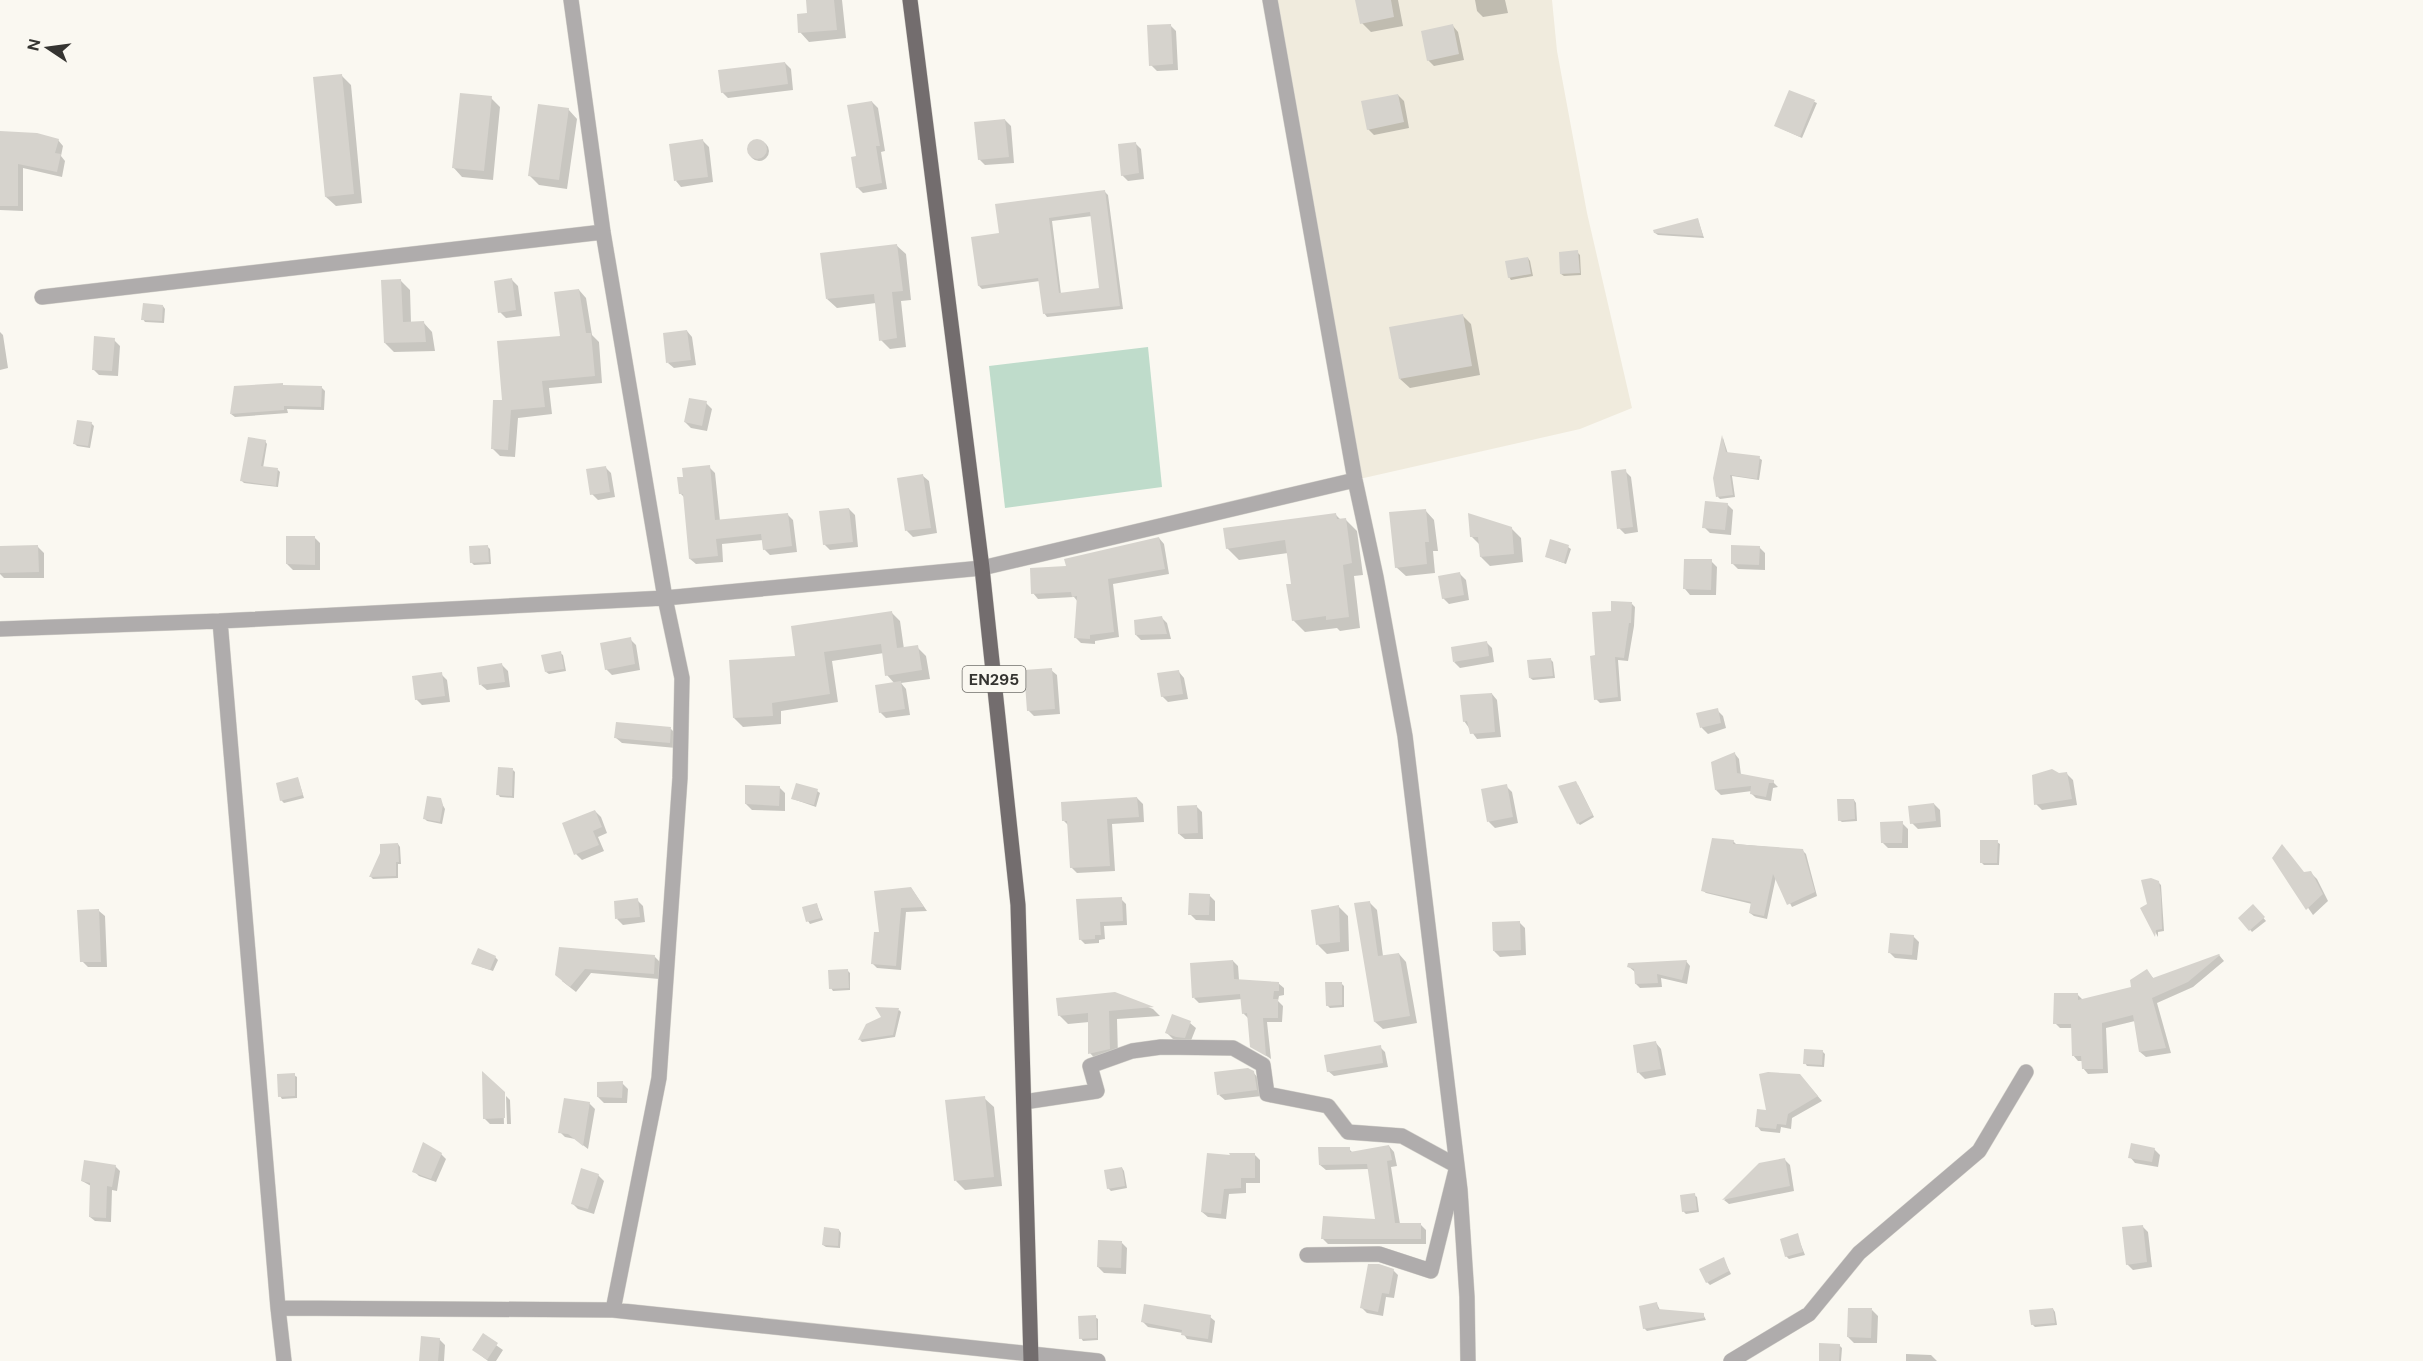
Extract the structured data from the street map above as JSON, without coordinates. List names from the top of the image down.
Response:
{
  "streets": {
    "main road": ["EN295"]
  },
  "north": "left"
}
